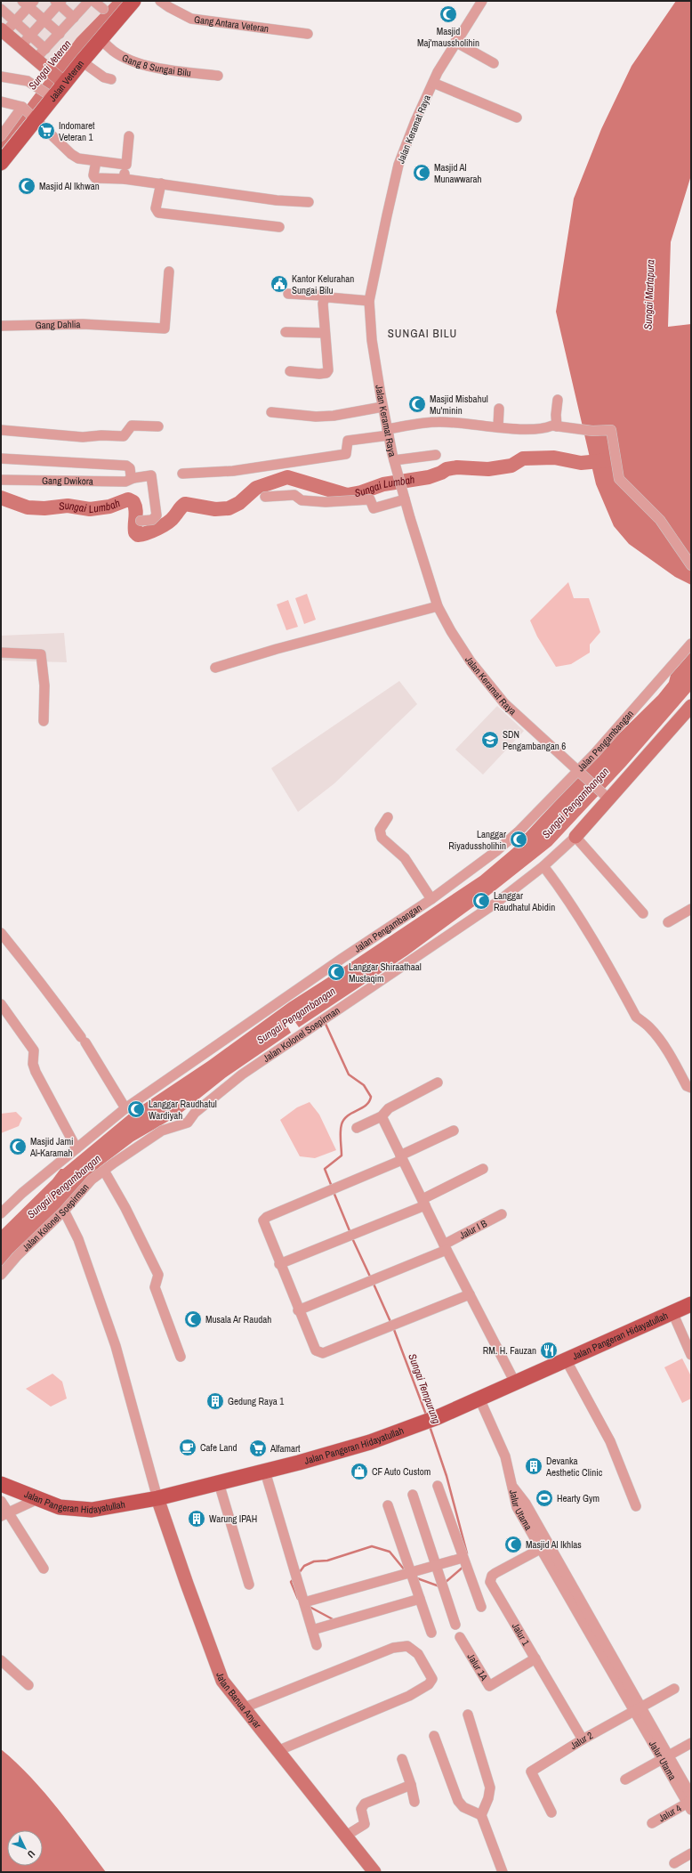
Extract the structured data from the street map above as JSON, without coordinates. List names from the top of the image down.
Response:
{
  "streets": {
    "main road": ["Jalan Veteran", "Jalan Pangeran Hidayatullah"],
    "street": [
      "Gang Antara Veteran",
      "Gang 8 Sungai Bilu",
      "Jalan Keramat Raya",
      "Gang Dahlia",
      "Gang Dwikora",
      "Jalan Pengambangan",
      "Jalan Kolonel Soepirman",
      "Jalur I B",
      "Jalur Utama",
      "Jalur 1",
      "Jalur 1A",
      "Jalan Banua Anyar",
      "Jalur 2",
      "Jalur 4"
    ]
  },
  "crossings": [
    ["Gang 8 Sungai Bilu", "Jalan Veteran"],
    ["Jalan Keramat Raya", "Jalan Pengambangan"],
    ["Jalan Keramat Raya", "Jalan Kolonel Soepirman"],
    ["Jalan Pangeran Hidayatullah", "Jalur Utama"],
    ["Jalan Pangeran Hidayatullah", "Jalan Banua Anyar"],
    ["Jalur Utama", "Jalur 1"],
    ["Jalur Utama", "Jalur 2"],
    ["Jalur Utama", "Jalur 4"],
    ["Jalur 1", "Jalur 1A"],
    ["Jalur 1", "Jalur 2"]
  ],
  "districts": ["SUNGAI BILU"],
  "water": [
    "Sungai Veteran",
    "Sungai Martapura",
    "Sungai Lumbah",
    "Sungai Pengambangan",
    "Sungai Tempurung"
  ],
  "places": {
    "mosque": [
      "Masjid Maj'maussholihin",
      "Masjid Al Munawwarah",
      "Masjid Al Ikhwan",
      "Masjid Misbahul Mu'minin",
      "Langgar Riyadussholihin",
      "Langgar Raudhatul Abidin",
      "Langgar Shiraathaal Mustaqim",
      "Langgar Raudhatul Wardiyah",
      "Masjid Jami Al-Karamah",
      "Musala Ar Raudah",
      "Masjid Al Ikhlas"
    ],
    "supermarket": ["Indomaret Veteran 1", "Alfamart"],
    "public building": ["Kantor Kelurahan Sungai Bilu"],
    "school or university": ["SDN Pengambangan 6"],
    "restaurant": ["RM. H. Fauzan"],
    "building": ["Gedung Raya 1", "Devanka Aesthetic Clinic", "Warung IPAH"],
    "cafe": ["Cafe Land"],
    "shop": ["CF Auto Custom"],
    "sports": ["Hearty Gym"]
  },
  "north": "bottom right"
}
